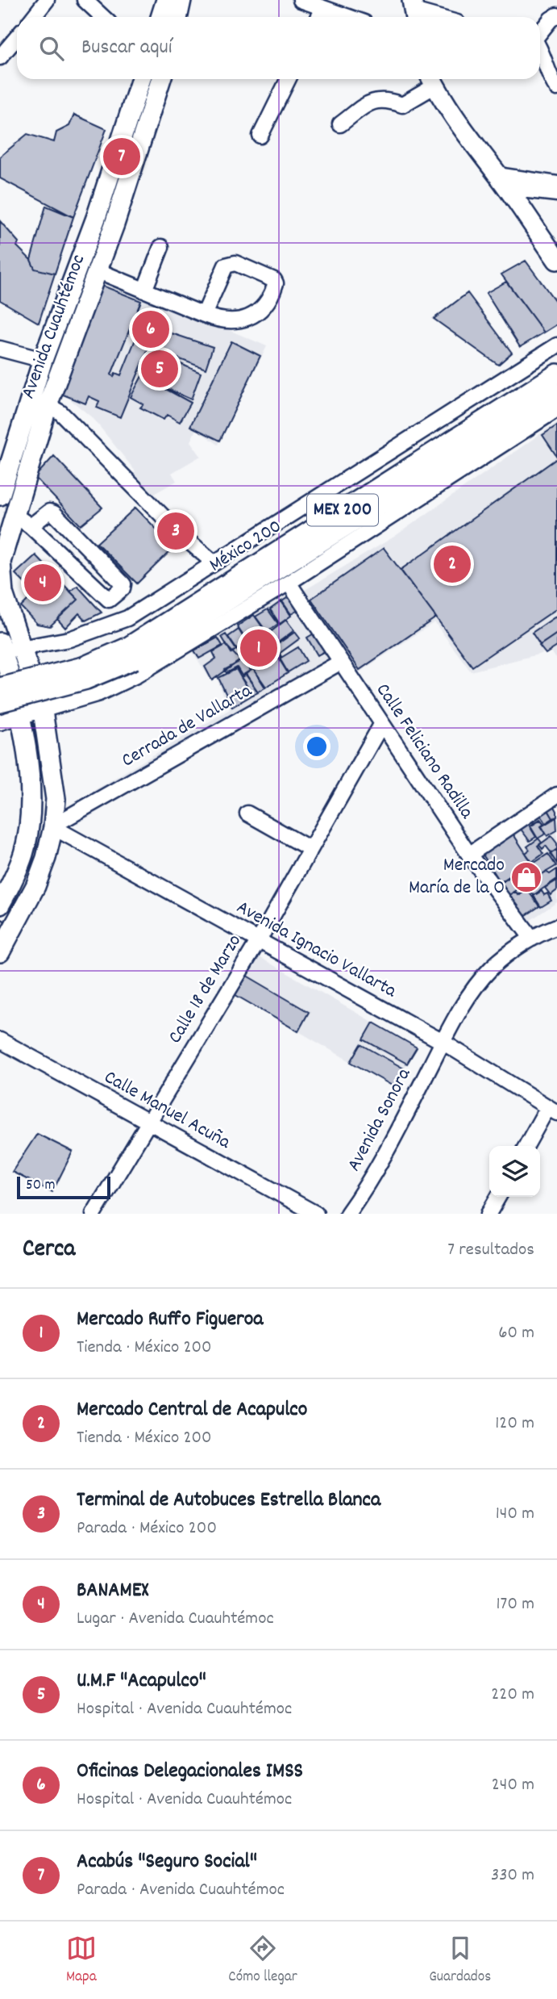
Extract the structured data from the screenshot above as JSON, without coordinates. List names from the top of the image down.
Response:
{
  "streets": {
    "main road": ["Avenida Cuauhtémoc", "MEX 200", "México 200"],
    "street": [
      "Cerrada de Vallarta",
      "Calle Feliciano Radilla",
      "Avenida Ignacio Vallarta",
      "Calle 18 de Marzo",
      "Calle Manuel Acuña",
      "Avenida Sonora"
    ]
  },
  "crossings": [
    ["Avenida Cuauhtémoc", "México 200"],
    ["Avenida Cuauhtémoc", "Cerrada de Vallarta"],
    ["Avenida Cuauhtémoc", "Avenida Ignacio Vallarta"],
    ["Cerrada de Vallarta", "Calle Feliciano Radilla"],
    ["Cerrada de Vallarta", "Avenida Ignacio Vallarta"],
    ["Calle Feliciano Radilla", "Calle 18 de Marzo"],
    ["Calle Feliciano Radilla", "Avenida Sonora"],
    ["Avenida Ignacio Vallarta", "Calle 18 de Marzo"],
    ["Avenida Ignacio Vallarta", "Avenida Sonora"],
    ["Calle 18 de Marzo", "Calle Manuel Acuña"]
  ],
  "places": {
    "shop": ["Mercado María de la O"]
  },
  "scale_bar": "50 m",
  "page": {
    "search": "Buscar aquí",
    "pins": [
      "7",
      "6",
      "5",
      "3",
      "2",
      "4",
      "1"
    ],
    "scale": "50 m",
    "heading": ["Cerca", "7 resultados"],
    "list": [
      {
        "mark": "1",
        "name": "Mercado Ruffo Figueroa",
        "note": "Tienda · México 200",
        "value": "60 m"
      },
      {
        "mark": "2",
        "name": "Mercado Central de Acapulco",
        "note": "Tienda · México 200",
        "value": "120 m"
      },
      {
        "mark": "3",
        "name": "Terminal de Autobuces Estrella Blanca",
        "note": "Parada · México 200",
        "value": "140 m"
      },
      {
        "mark": "4",
        "name": "BANAMEX",
        "note": "Lugar · Avenida Cuauhtémoc",
        "value": "170 m"
      },
      {
        "mark": "5",
        "name": "U.M.F \"Acapulco\"",
        "note": "Hospital · Avenida Cuauhtémoc",
        "value": "220 m"
      },
      {
        "mark": "6",
        "name": "Oficinas Delegacionales IMSS",
        "note": "Hospital · Avenida Cuauhtémoc",
        "value": "240 m"
      },
      {
        "mark": "7",
        "name": "Acabús \"Seguro Social\"",
        "note": "Parada · Avenida Cuauhtémoc",
        "value": "330 m"
      }
    ],
    "nav": ["Mapa", "Cómo llegar", "Guardados"]
  }
}
